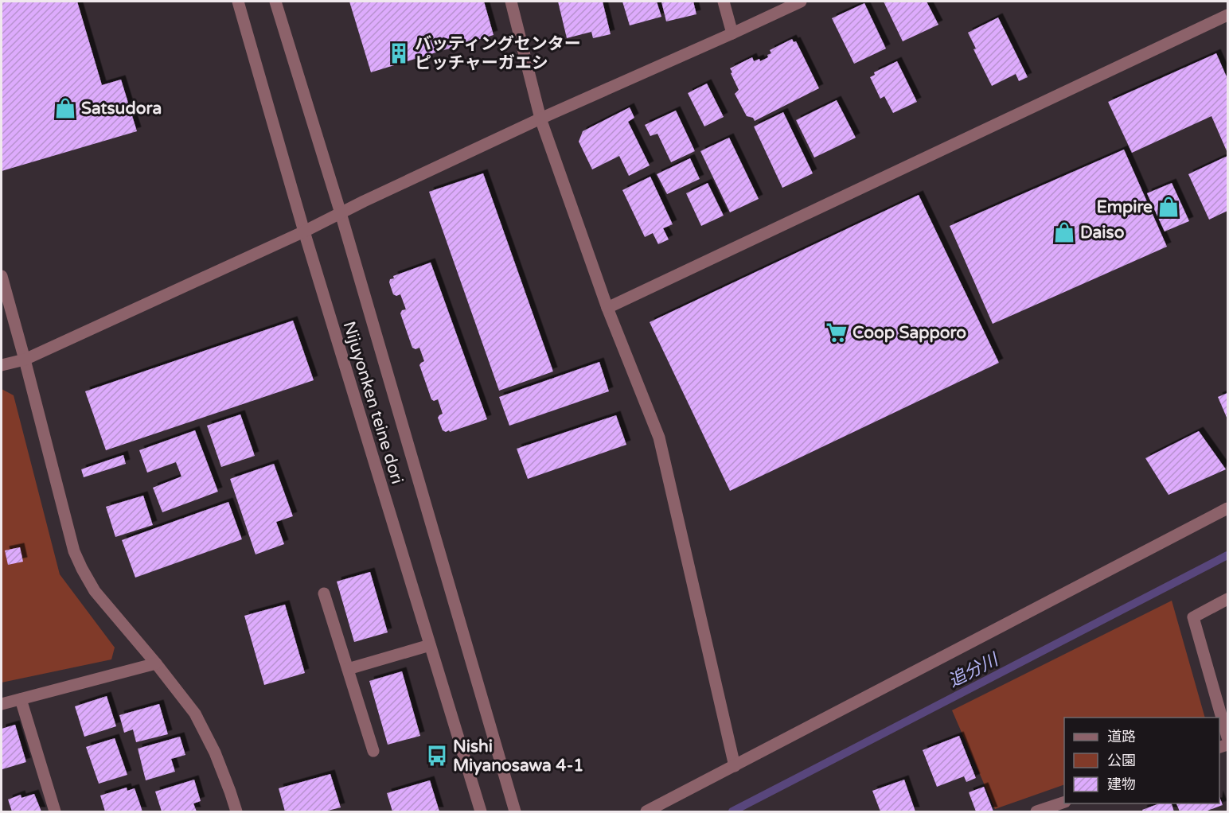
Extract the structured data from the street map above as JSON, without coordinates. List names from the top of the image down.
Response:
{
  "streets": {
    "street": ["Nijuyonken teine dori"]
  },
  "water": ["追分川"],
  "places": {
    "building": ["バッティングセンター ピッチャーガエシ"],
    "shop": ["Satsudora", "Empire", "Daiso"],
    "supermarket": ["Coop Sapporo"],
    "bus stop": ["Nishi Miyanosawa 4-1"]
  },
  "legend": ["道路", "公園", "建物"]
}
